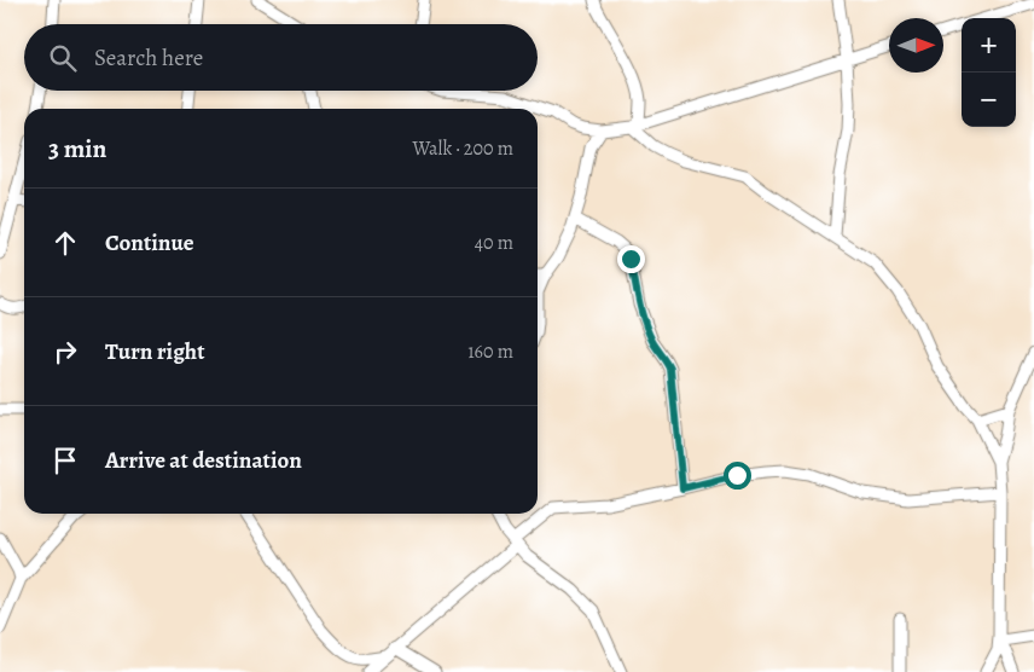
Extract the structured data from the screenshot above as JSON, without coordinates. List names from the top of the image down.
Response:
{
  "north": "right",
  "page": {
    "map_buttons": ["+", "−"],
    "search": "Search here",
    "heading": ["3 min", "Walk · 200 m"],
    "list": [
      ["Continue", "40 m"],
      ["Turn right", "160 m"],
      "Arrive at destination"
    ]
  }
}
